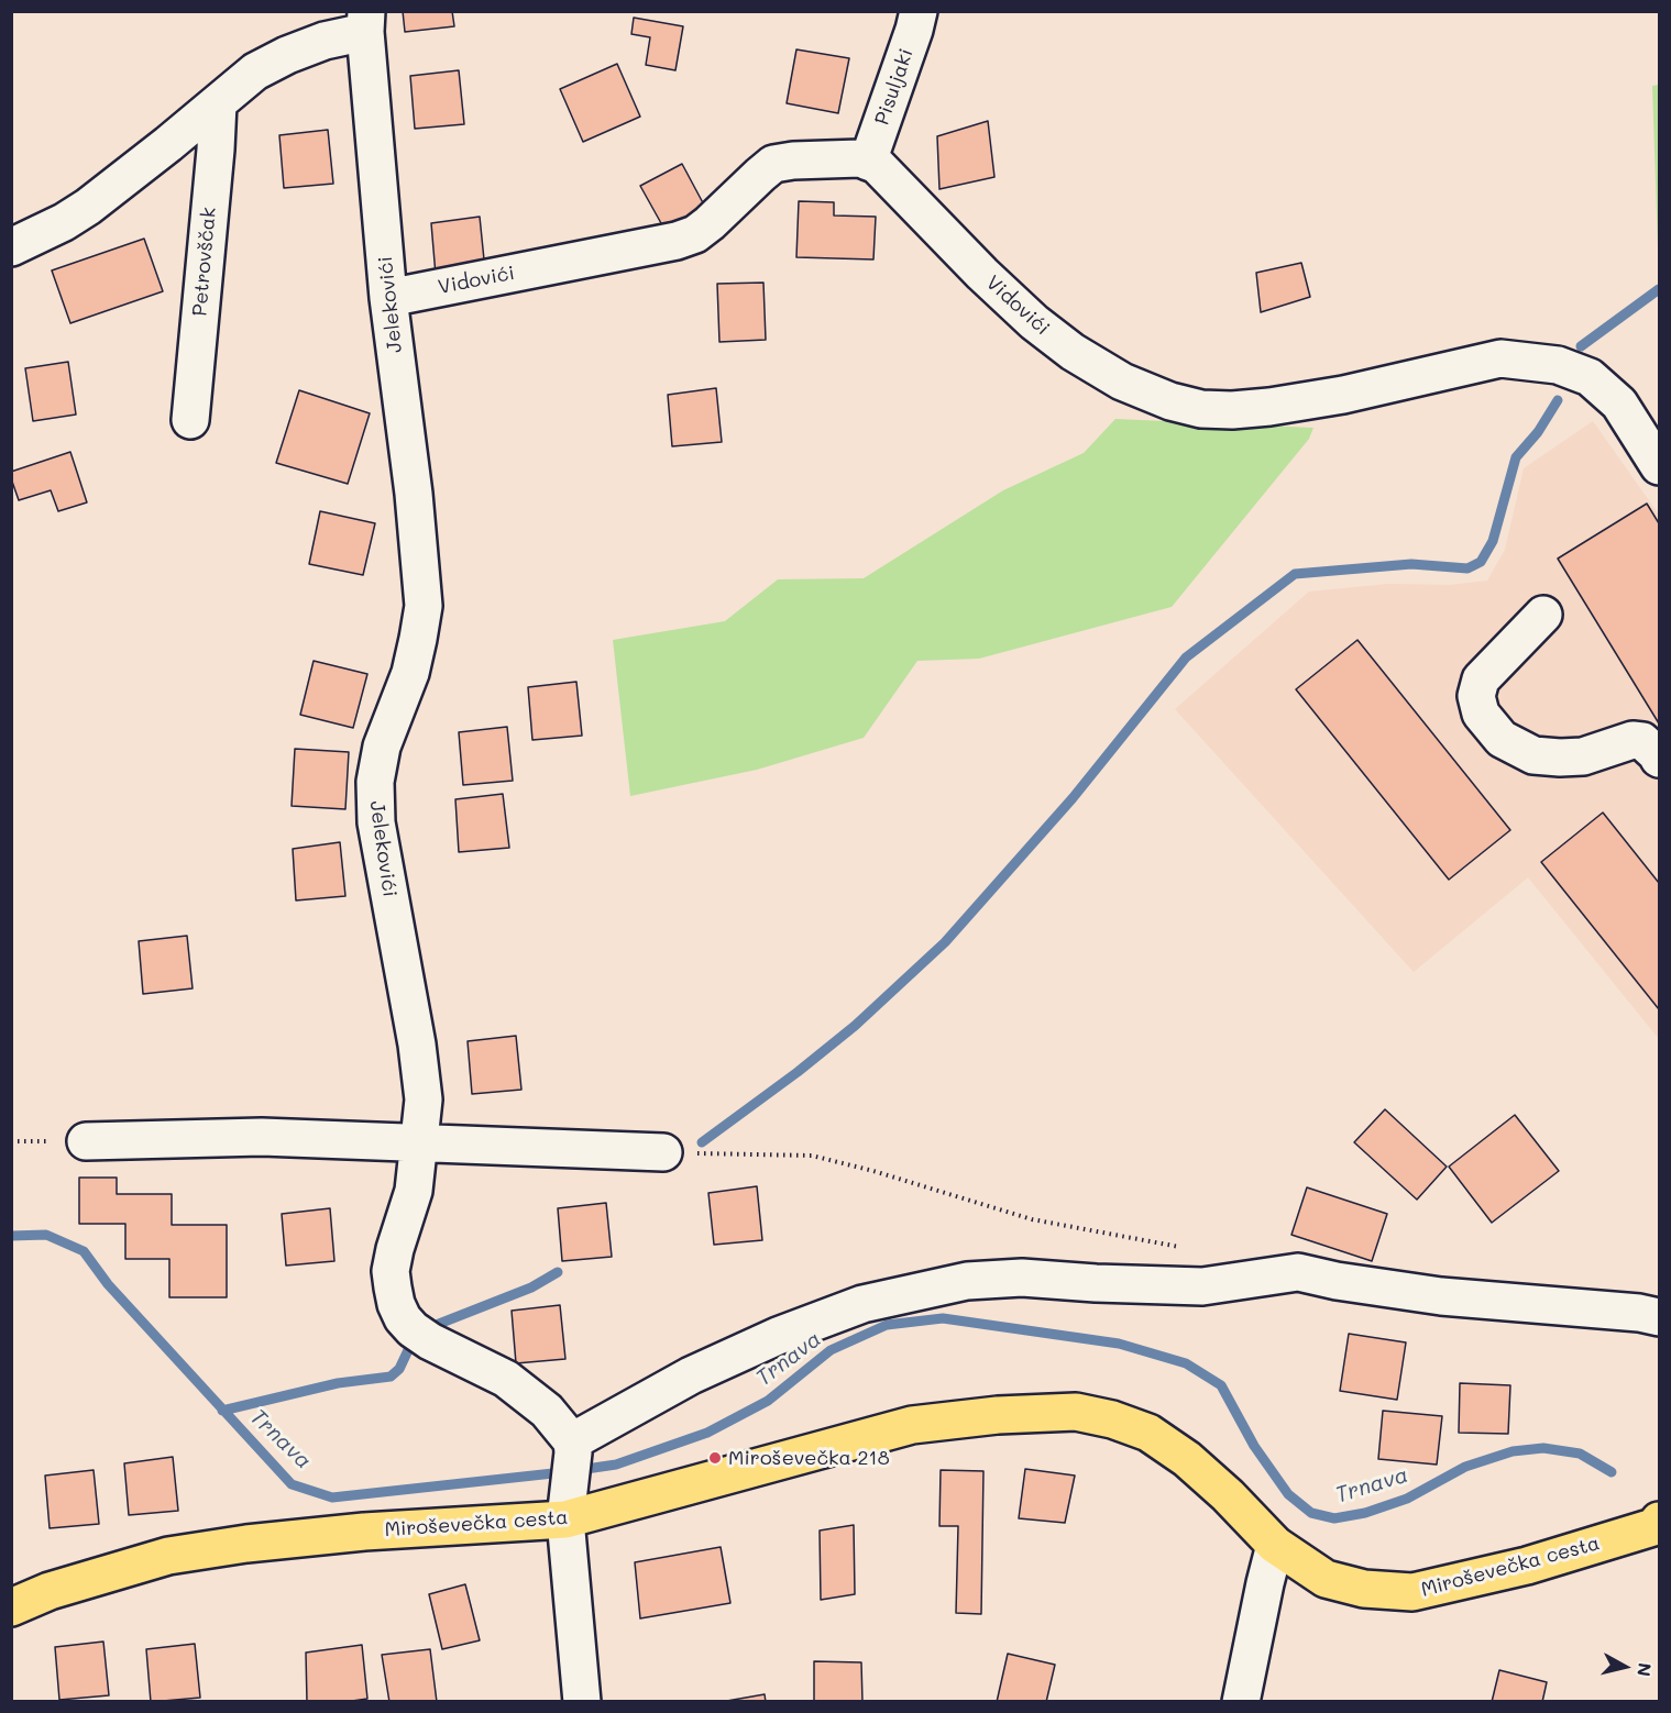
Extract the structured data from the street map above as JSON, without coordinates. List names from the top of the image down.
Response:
{
  "streets": {
    "main road": ["Miroševečka cesta"],
    "street": [
      "Pisuljaki",
      "Petrovščak",
      "Vidovići",
      "Jelekovići"
    ]
  },
  "crossings": [
    ["Pisuljaki", "Vidovići"],
    ["Vidovići", "Jelekovići"],
    ["Jelekovići", "Miroševečka cesta"]
  ],
  "water": ["Trnava"],
  "places": ["Miroševečka 218"],
  "north": "right"
}
